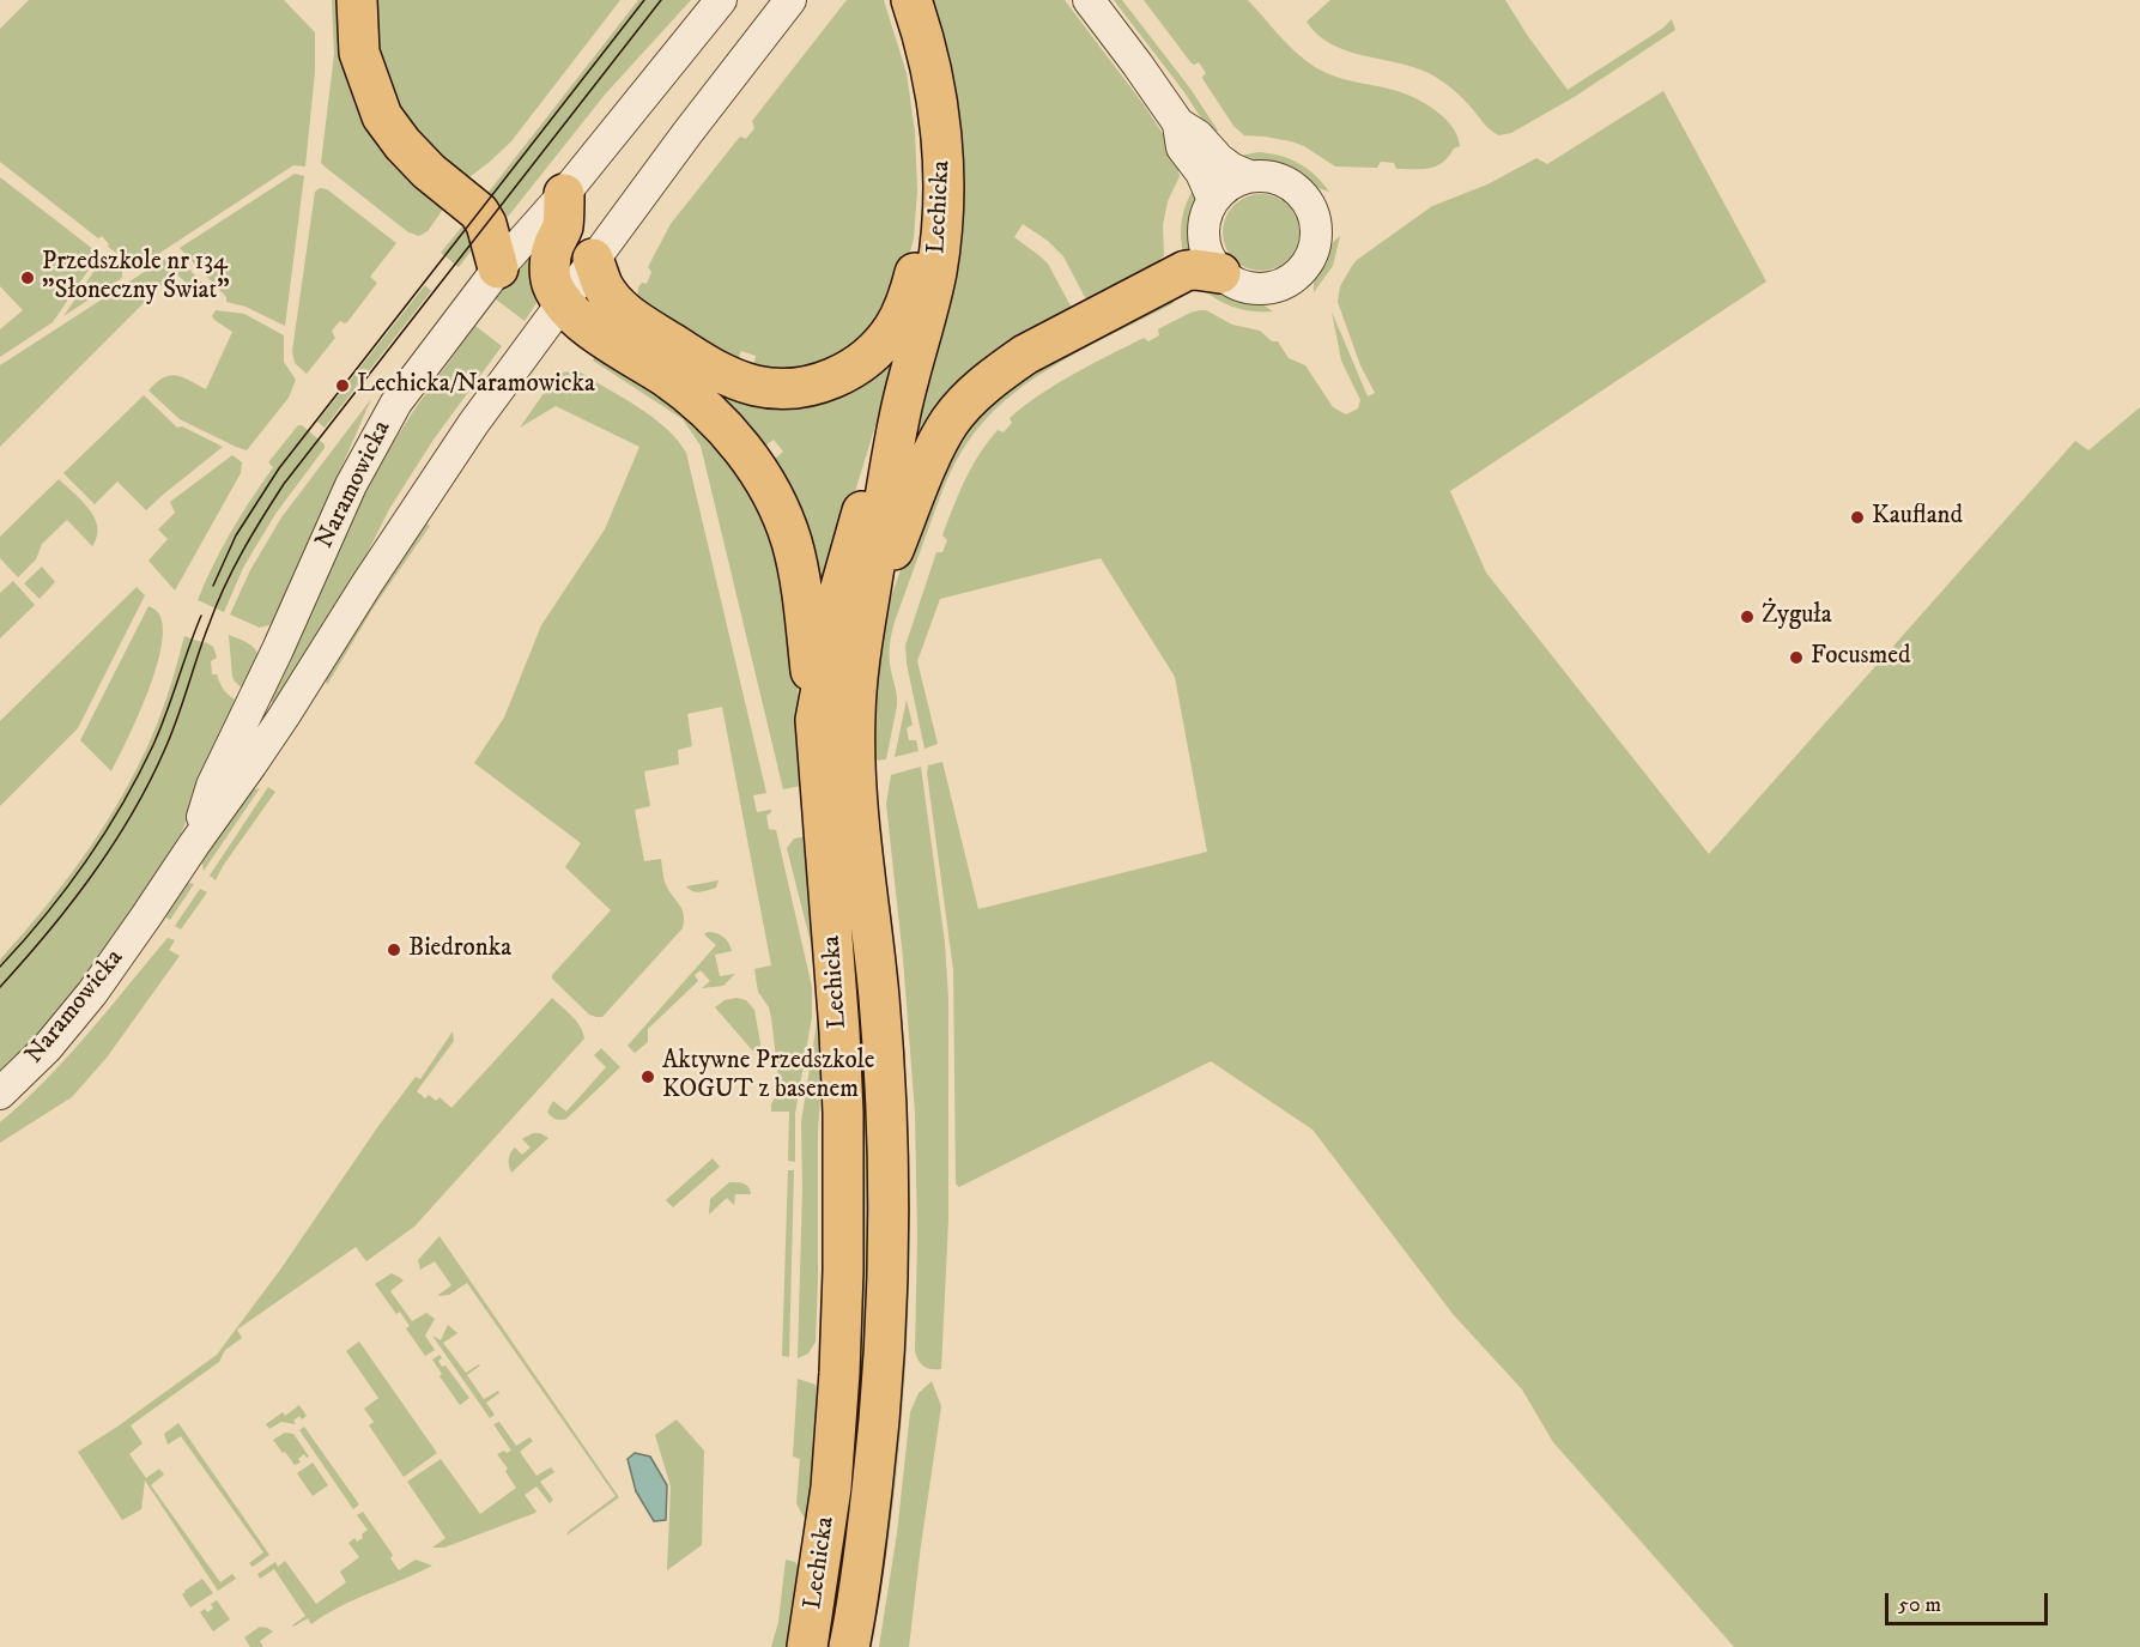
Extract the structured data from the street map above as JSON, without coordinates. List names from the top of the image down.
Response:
{
  "streets": {
    "main road": ["Lechicka"],
    "street": ["Naramowicka"]
  },
  "places": [
    "Przedszkole nr 134 \"Słoneczny Świat\"",
    "Lechicka/Naramowicka",
    "Kaufland",
    "Żyguła",
    "Focusmed",
    "Biedronka",
    "Aktywne Przedszkole KOGUT z basenem"
  ],
  "scale_bar": "50 m"
}
